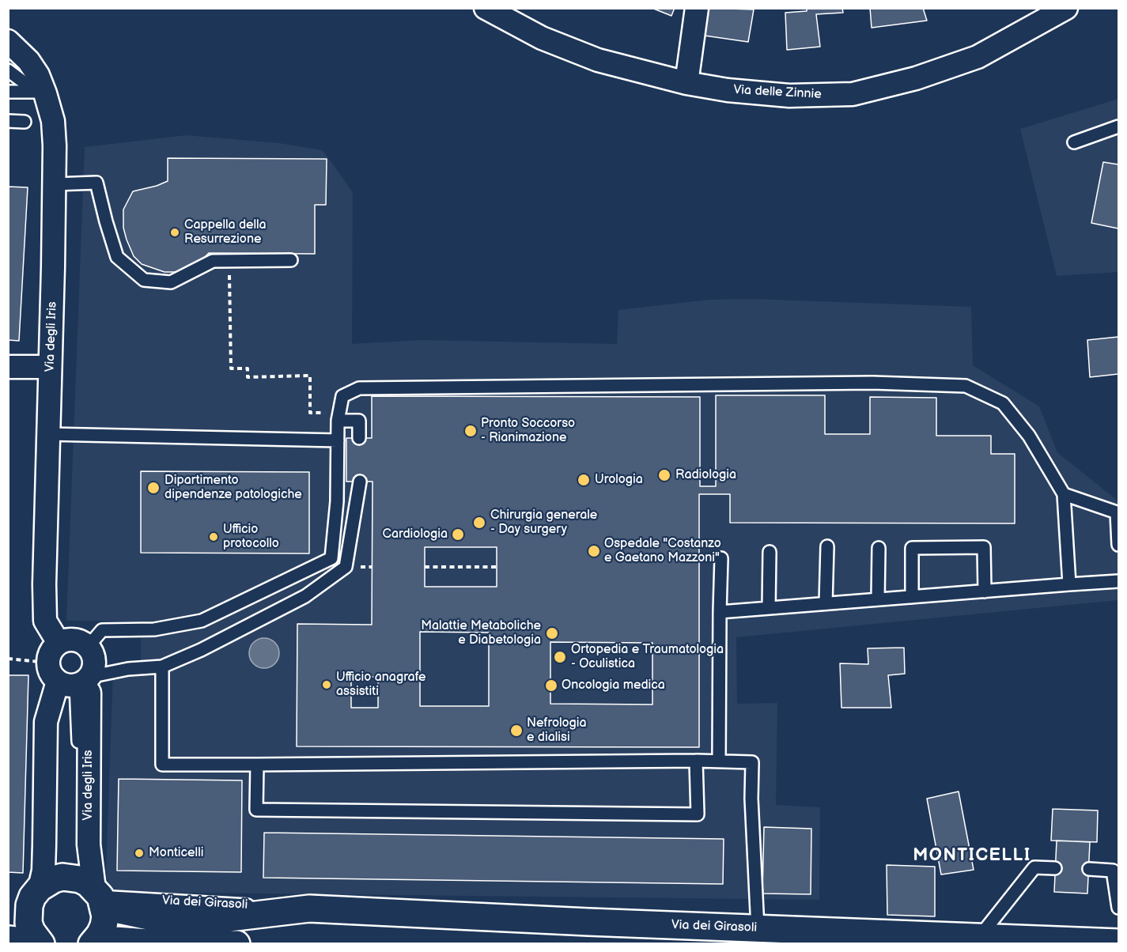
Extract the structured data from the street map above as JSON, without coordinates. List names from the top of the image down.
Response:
{
  "streets": {
    "main road": ["Via dei Girasoli"],
    "street": ["Via delle Zinnie", "Via degli Iris"]
  },
  "crossings": [
    ["Via degli Iris", "Via dei Girasoli"]
  ],
  "districts": ["MONTICELLI"],
  "places": [
    "Cappella della Resurrezione",
    "Pronto Soccorso - Rianimazione",
    "Radiologia",
    "Urologia",
    "Dipartimento dipendenze patologiche",
    "Chirurgia generale - Day surgery",
    "Cardiologia",
    "Ufficio protocollo",
    "Ospedale \"Costanzo e Gaetano Mazzoni\"",
    "Malattie Metaboliche e Diabetologia",
    "Ortopedia e Traumatologia - Oculistica",
    "Ufficio anagrafe assistiti",
    "Oncologia medica",
    "Nefrologia e dialisi",
    "Monticelli"
  ]
}
